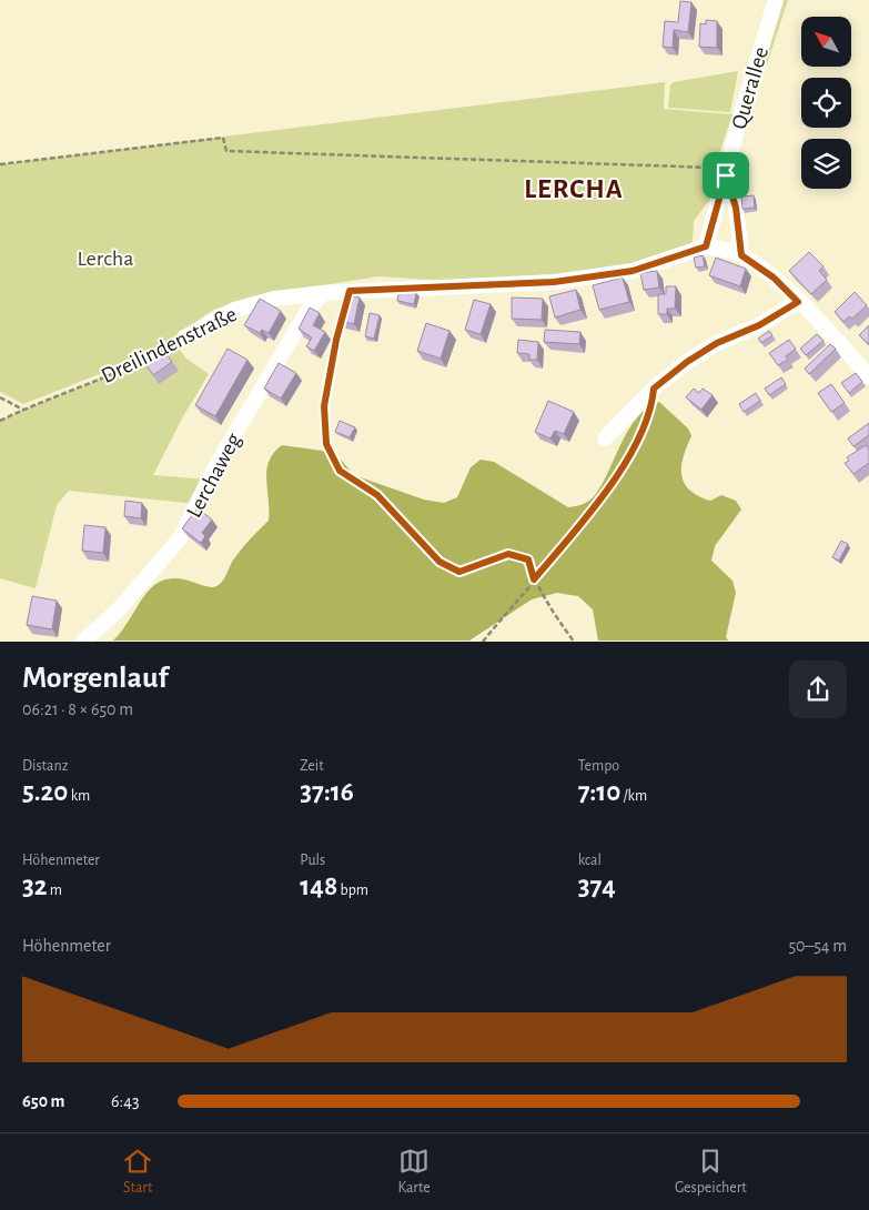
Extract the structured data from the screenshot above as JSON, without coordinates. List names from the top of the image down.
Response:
{
  "streets": {
    "street": ["Querallee", "Dreilindenstraße", "Lerchaweg"]
  },
  "crossings": [
    ["Querallee", "Dreilindenstraße"],
    ["Dreilindenstraße", "Lerchaweg"]
  ],
  "districts": ["LERCHA"],
  "parks": ["Lercha"],
  "north": "top left",
  "page": {
    "heading": ["Morgenlauf", "06:21 · 8 × 650 m"],
    "stats": [
      ["Distanz", "5.20 km"],
      ["Zeit", "37:16"],
      ["Tempo", "7:10 /km"],
      ["Höhenmeter", "32 m"],
      ["Puls", "148 bpm"],
      ["kcal", "374"]
    ],
    "chart": ["Höhenmeter", "50–54 m"],
    "list": [
      {
        "name": "650 m",
        "note": "6:43"
      }
    ],
    "tabs": ["Start", "Karte", "Gespeichert"]
  }
}
